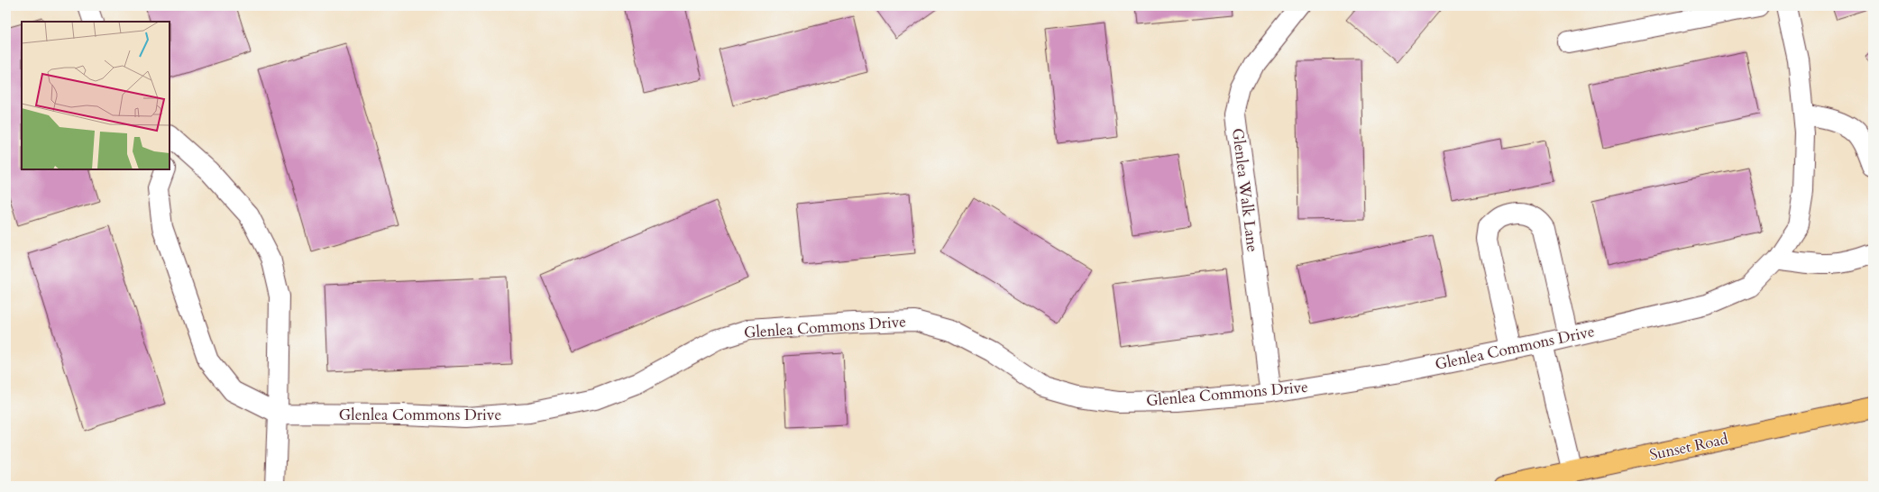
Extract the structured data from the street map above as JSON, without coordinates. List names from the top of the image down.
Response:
{
  "streets": {
    "main road": ["Sunset Road"],
    "street": ["Glenlea Walk Lane", "Glenlea Commons Drive"]
  },
  "crossings": [
    ["Glenlea Walk Lane", "Glenlea Commons Drive"]
  ]
}
